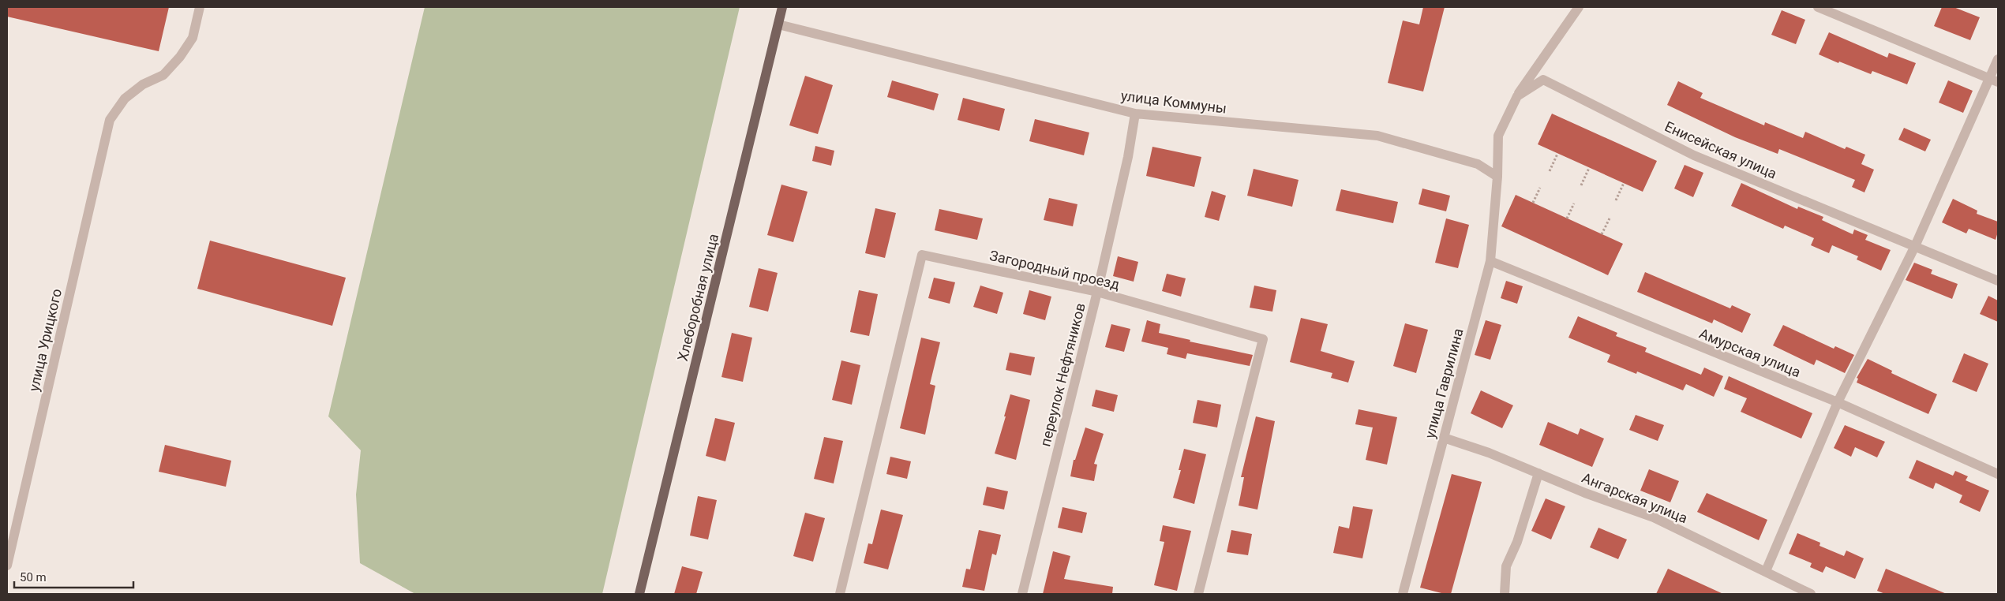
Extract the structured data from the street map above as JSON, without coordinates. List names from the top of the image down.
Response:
{
  "streets": {
    "main road": ["Хлеборобная улица"],
    "street": [
      "улица Коммуны",
      "Енисейская улица",
      "Загородный проезд",
      "улица Урицкого",
      "Амурская улица",
      "переулок Нефтяников",
      "улица Гаврилина",
      "Ангарская улица"
    ]
  },
  "crossings": [
    ["улица Коммуны", "Хлеборобная улица"],
    ["улица Коммуны", "переулок Нефтяников"],
    ["улица Коммуны", "улица Гаврилина"],
    ["Загородный проезд", "переулок Нефтяников"],
    ["Амурская улица", "улица Гаврилина"],
    ["улица Гаврилина", "Ангарская улица"]
  ],
  "scale_bar": "50 m"
}
